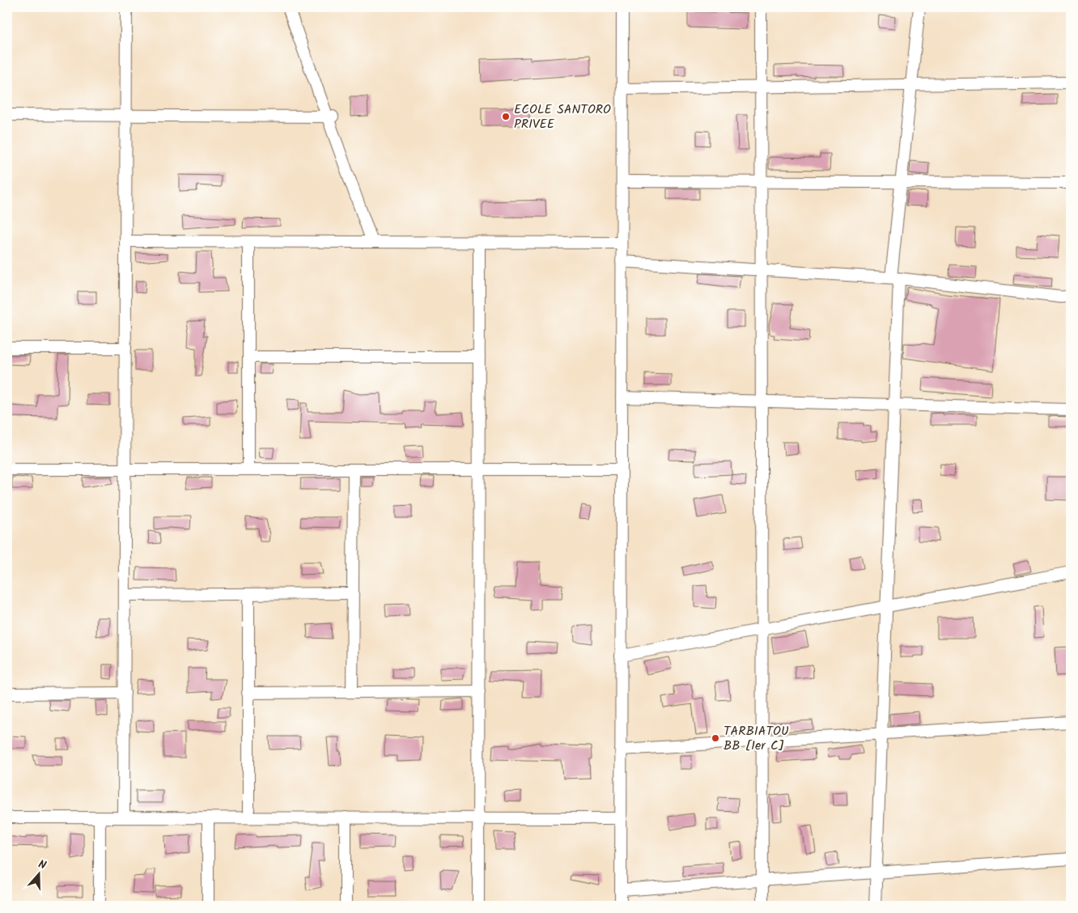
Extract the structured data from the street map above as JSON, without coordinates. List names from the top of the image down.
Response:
{
  "places": ["ECOLE SANTORO PRIVEE", "TARBIATOU BB [1er C]"],
  "north": "top"
}
